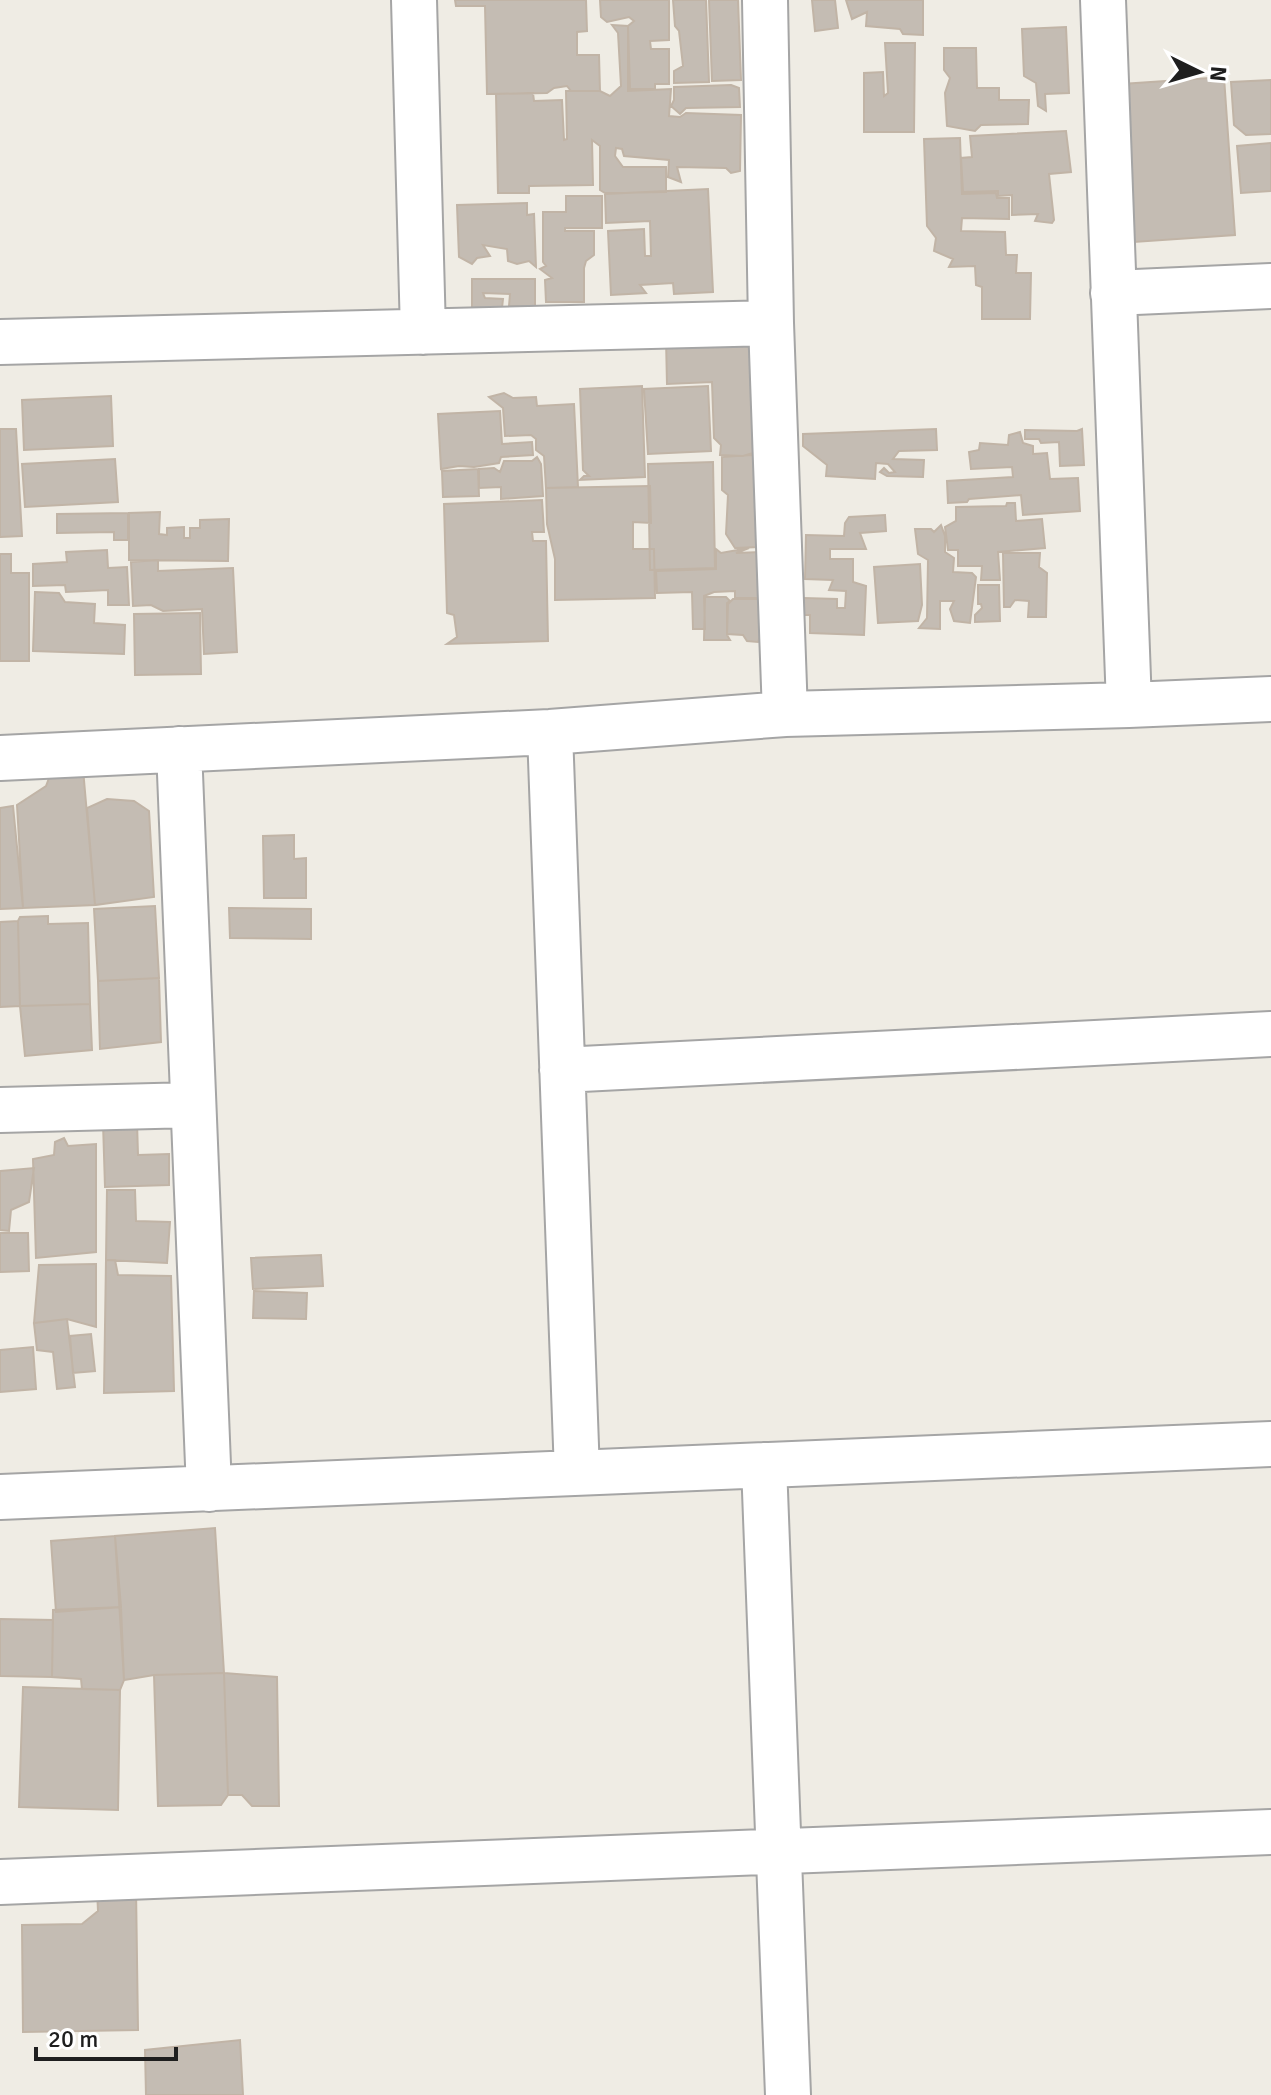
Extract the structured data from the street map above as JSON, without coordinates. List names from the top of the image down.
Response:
{
  "scale_bar": "20 m",
  "north": "right"
}
